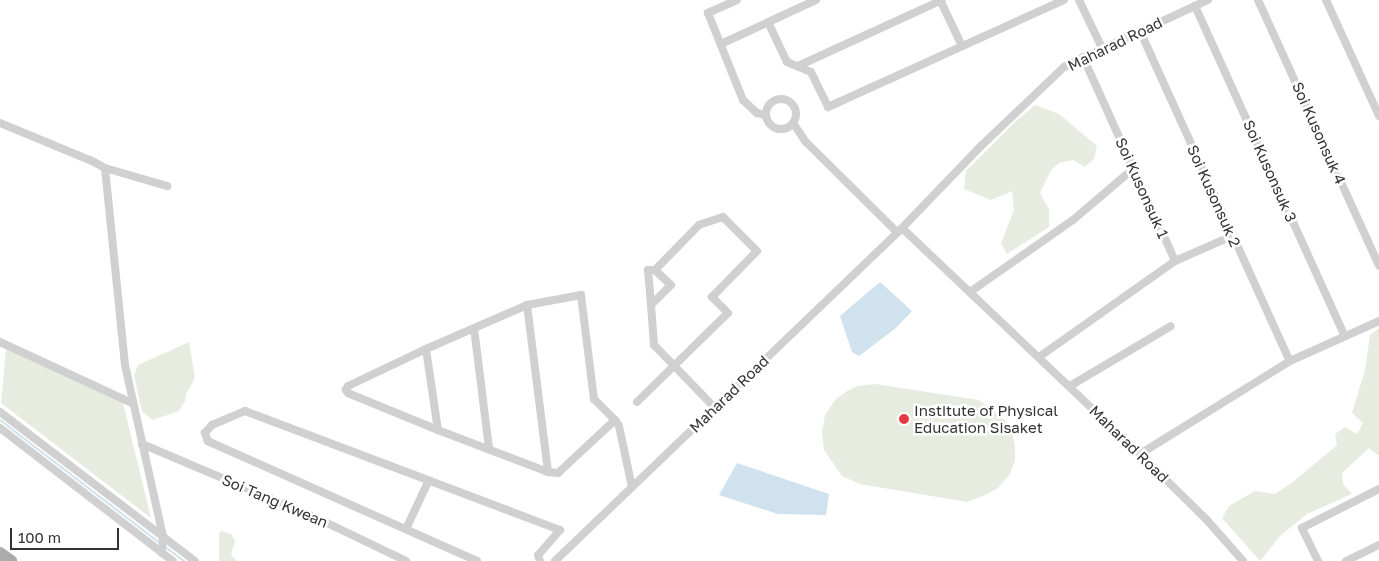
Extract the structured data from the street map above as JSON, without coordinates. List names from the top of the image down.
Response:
{
  "streets": {
    "street": [
      "Maharad Road",
      "Soi Kusonsuk 4",
      "Soi Kusonsuk 3",
      "Soi Kusonsuk 1",
      "Soi Kusonsuk 2",
      "Soi Tang Kwean"
    ]
  },
  "crossings": [
    ["Maharad Road", "Soi Kusonsuk 3"],
    ["Maharad Road", "Soi Kusonsuk 1"],
    ["Maharad Road", "Soi Kusonsuk 2"]
  ],
  "places": ["Institute of Physical Education Sisaket"],
  "scale_bar": "100 m"
}
